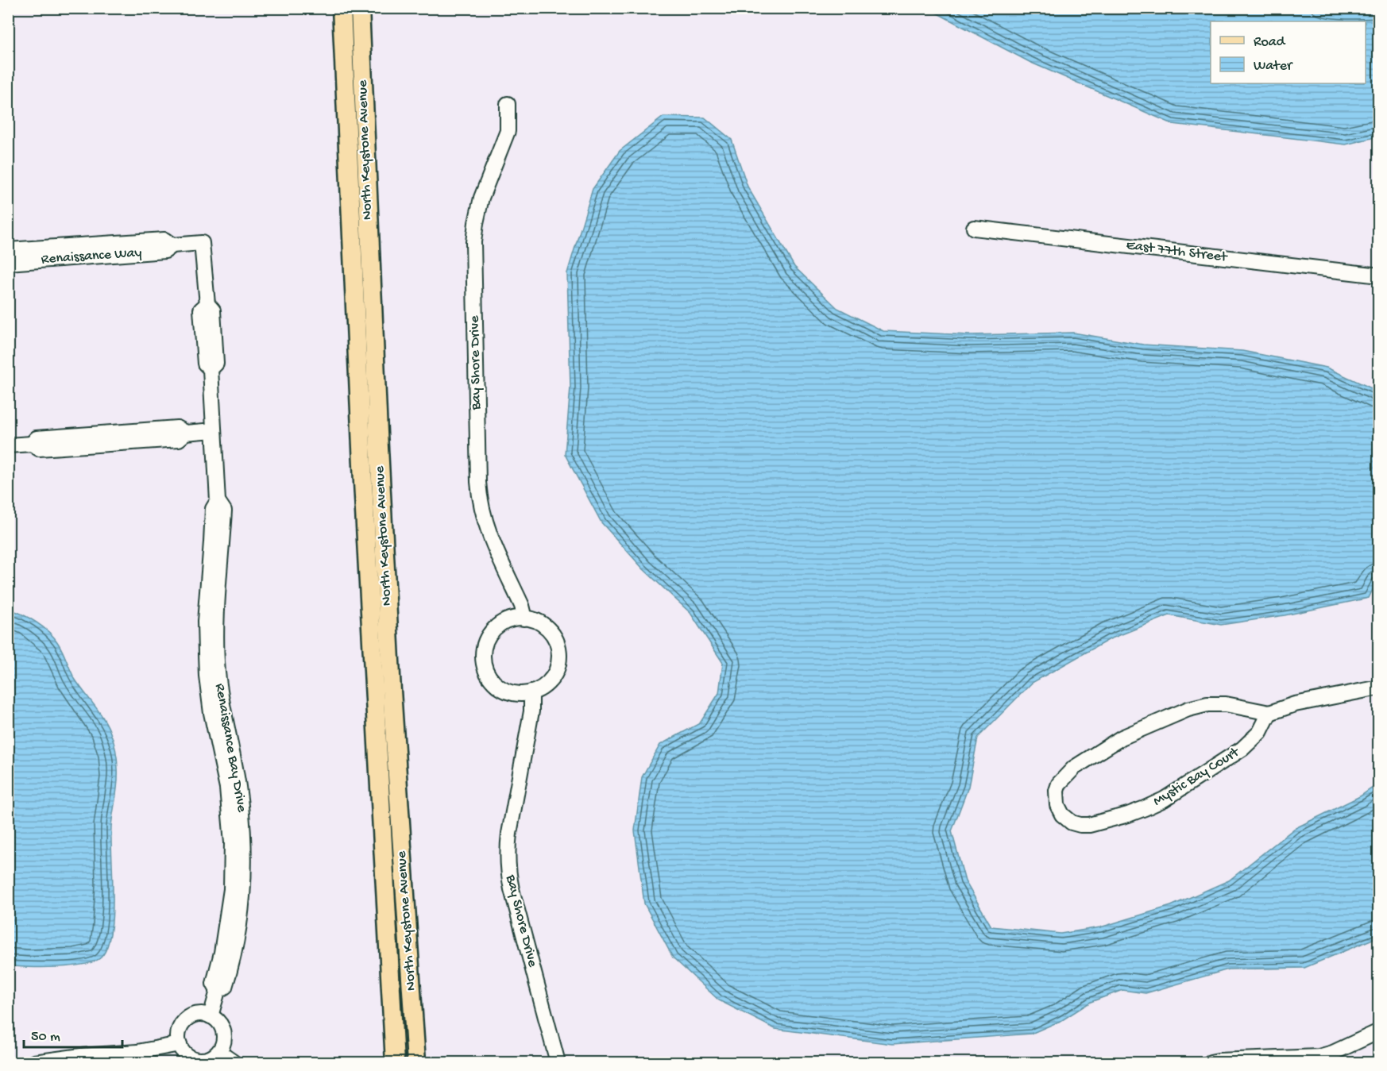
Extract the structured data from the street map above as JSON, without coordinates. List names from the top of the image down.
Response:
{
  "streets": {
    "main road": ["North Keystone Avenue"],
    "street": [
      "East 77th Street",
      "Renaissance Way",
      "Bay Shore Drive",
      "Renaissance Bay Drive",
      "Mystic Bay Court"
    ]
  },
  "crossings": [
    ["Renaissance Way", "Renaissance Bay Drive"]
  ],
  "legend": ["Road", "Water"],
  "scale_bar": "50 m"
}
